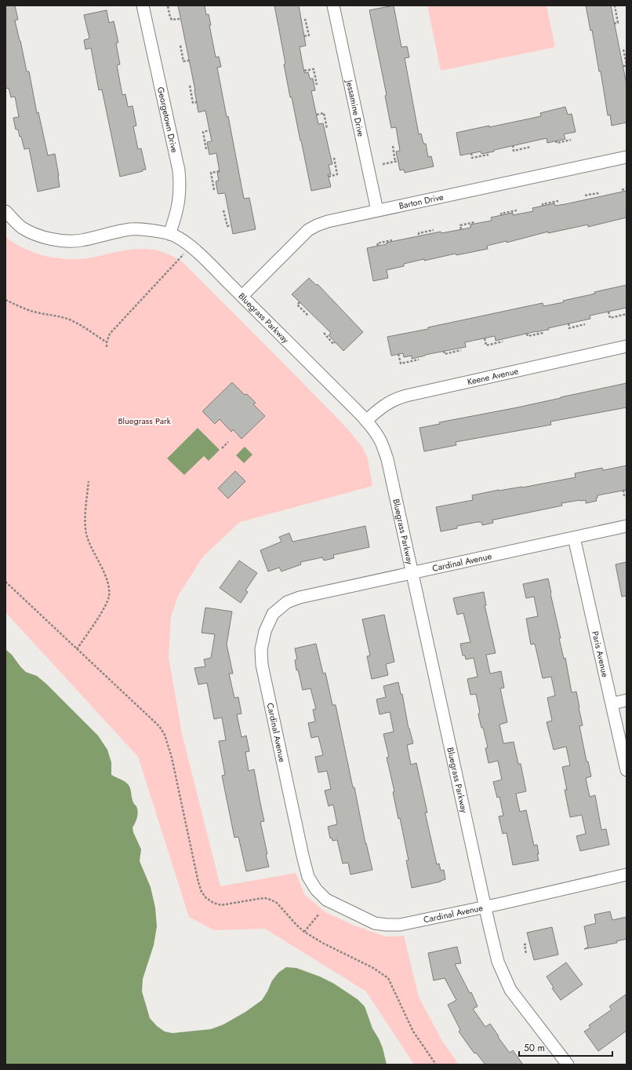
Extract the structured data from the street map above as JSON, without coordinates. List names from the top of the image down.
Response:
{
  "streets": {
    "street": [
      "Jessamine Drive",
      "Georgetown Drive",
      "Barton Drive",
      "Bluegrass Parkway",
      "Keene Avenue",
      "Cardinal Avenue",
      "Paris Avenue"
    ]
  },
  "crossings": [
    ["Jessamine Drive", "Barton Drive"],
    ["Georgetown Drive", "Bluegrass Parkway"],
    ["Barton Drive", "Bluegrass Parkway"],
    ["Bluegrass Parkway", "Keene Avenue"],
    ["Bluegrass Parkway", "Cardinal Avenue"],
    ["Cardinal Avenue", "Paris Avenue"]
  ],
  "parks": ["Bluegrass Park"],
  "scale_bar": "50 m"
}
